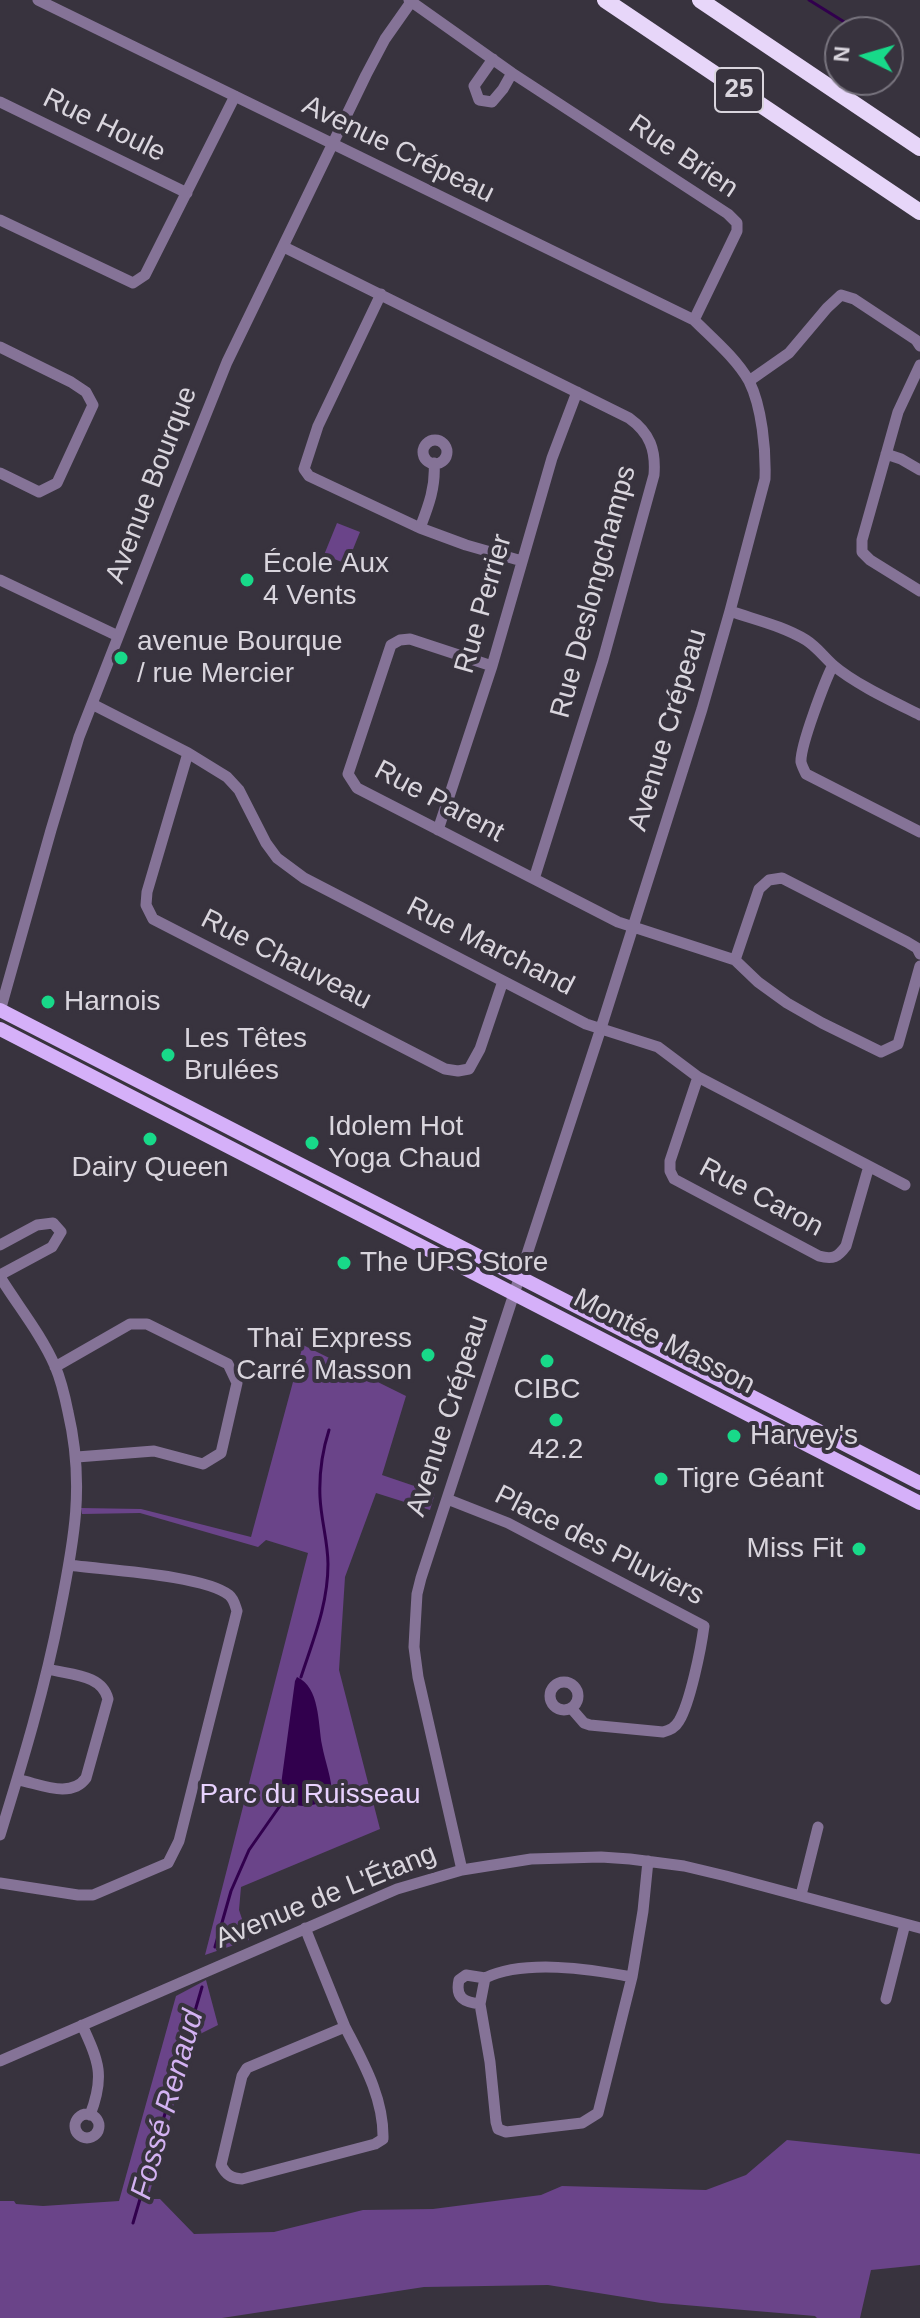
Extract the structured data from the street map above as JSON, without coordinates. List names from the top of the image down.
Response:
{
  "streets": {
    "highway": ["25"],
    "main road": ["Montée Masson"],
    "street": [
      "Rue Houle",
      "Avenue Crépeau",
      "Rue Brien",
      "Avenue Bourque",
      "Rue Deslongchamps",
      "Rue Perrier",
      "Rue Parent",
      "Rue Marchand",
      "Rue Chauveau",
      "Rue Caron",
      "Place des Pluviers",
      "Avenue de L'Étang"
    ]
  },
  "crossings": [
    ["Avenue Crépeau", "Rue Brien"],
    ["Avenue Crépeau", "Avenue Bourque"],
    ["Avenue Crépeau", "Rue Parent"],
    ["Avenue Crépeau", "Rue Marchand"],
    ["Avenue Crépeau", "Montée Masson"],
    ["Avenue Crépeau", "Place des Pluviers"],
    ["Avenue Crépeau", "Avenue de L'Étang"],
    ["Rue Brien", "Avenue Bourque"],
    ["Avenue Bourque", "Rue Deslongchamps"],
    ["Avenue Bourque", "Rue Marchand"],
    ["Avenue Bourque", "Montée Masson"],
    ["Rue Deslongchamps", "Rue Perrier"],
    ["Rue Deslongchamps", "Rue Parent"],
    ["Rue Perrier", "Rue Parent"],
    ["Rue Marchand", "Rue Chauveau"],
    ["Rue Marchand", "Rue Caron"]
  ],
  "water": ["Fossé Renaud"],
  "parks": ["Parc du Ruisseau"],
  "places": [
    "École Aux 4 Vents",
    "avenue Bourque / rue Mercier",
    "Harnois",
    "Les Têtes Brulées",
    "Dairy Queen",
    "Idolem Hot Yoga Chaud",
    "The UPS Store",
    "Thaï Express Carré Masson",
    "CIBC",
    "42.2",
    "Harvey's",
    "Tigre Géant",
    "Miss Fit"
  ],
  "north": "left"
}
